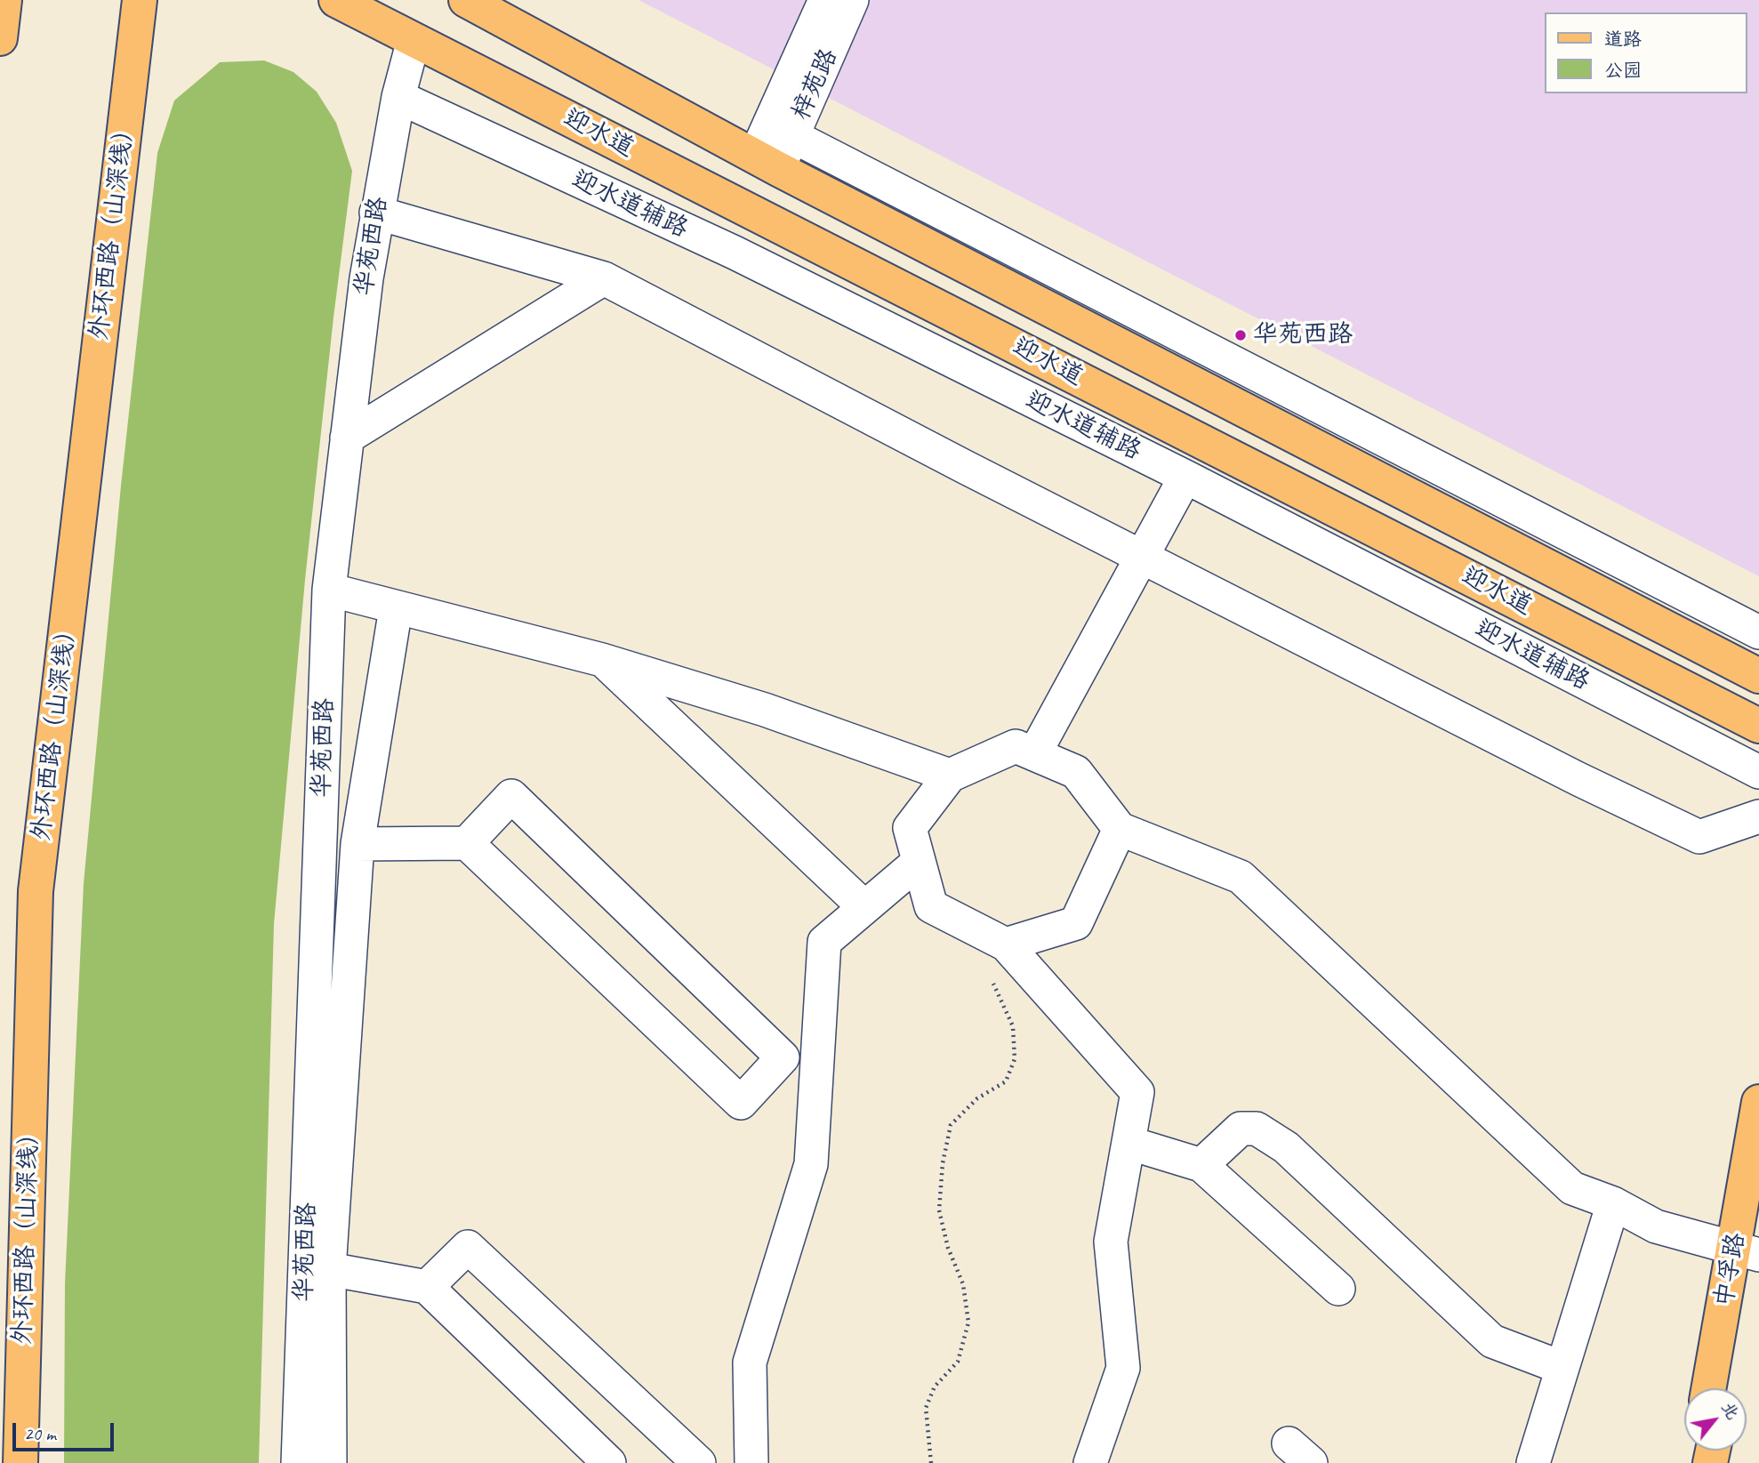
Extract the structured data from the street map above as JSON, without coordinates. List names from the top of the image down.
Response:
{
  "streets": {
    "main road": ["迎水道", "外环西路（山深线）", "中孚路"],
    "street": ["梓苑路", "迎水道辅路", "华苑西路"]
  },
  "crossings": [
    ["梓苑路", "迎水道"],
    ["迎水道", "华苑西路"],
    ["迎水道辅路", "华苑西路"]
  ],
  "places": ["华苑西路"],
  "legend": ["道路", "公园"],
  "scale_bar": "20 m",
  "north": "top right"
}
